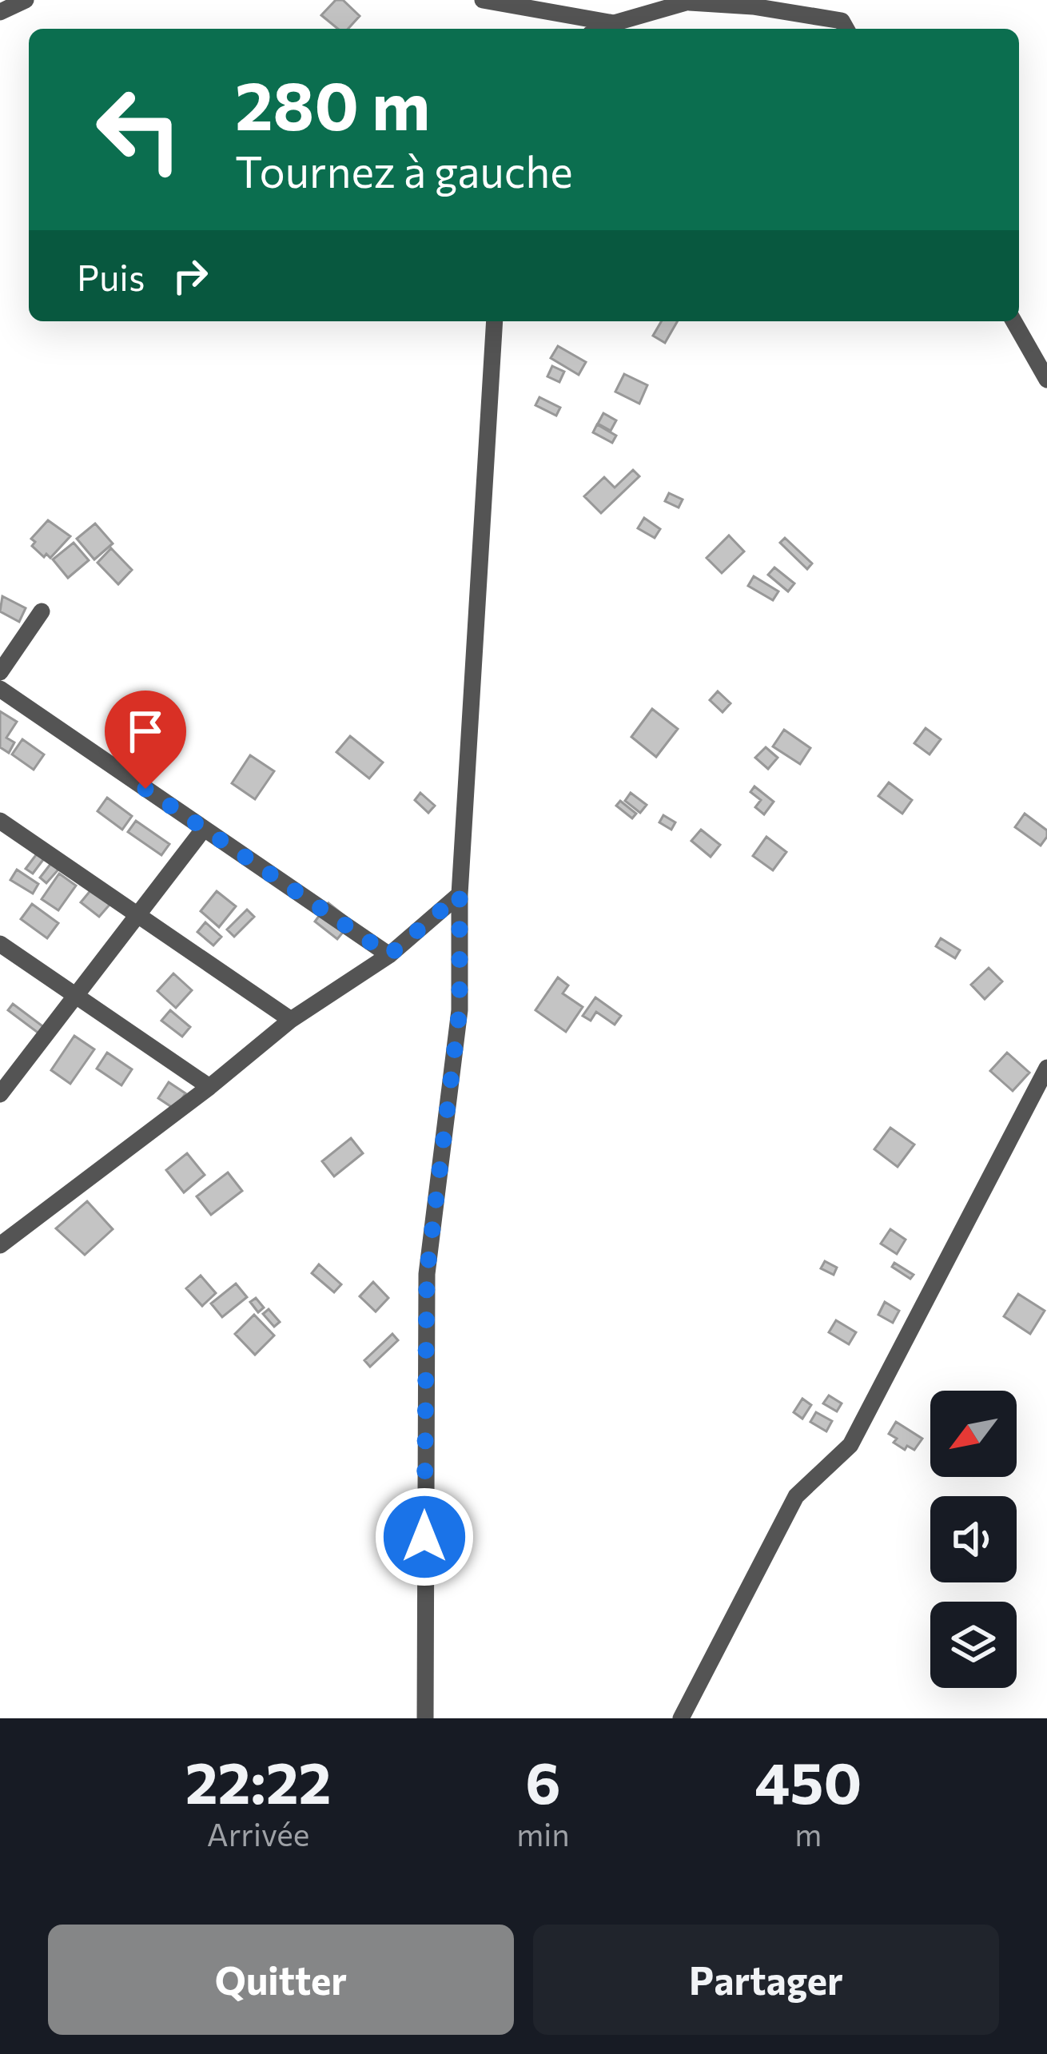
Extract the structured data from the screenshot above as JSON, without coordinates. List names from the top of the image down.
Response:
{
  "north": "bottom left",
  "page": {
    "turn": ["280 m", "Tournez à gauche"],
    "then": "Puis",
    "eta": [
      "22:22",
      "Arrivée",
      "6",
      "min",
      "450",
      "m"
    ],
    "buttons": ["Quitter", "Partager"]
  }
}
